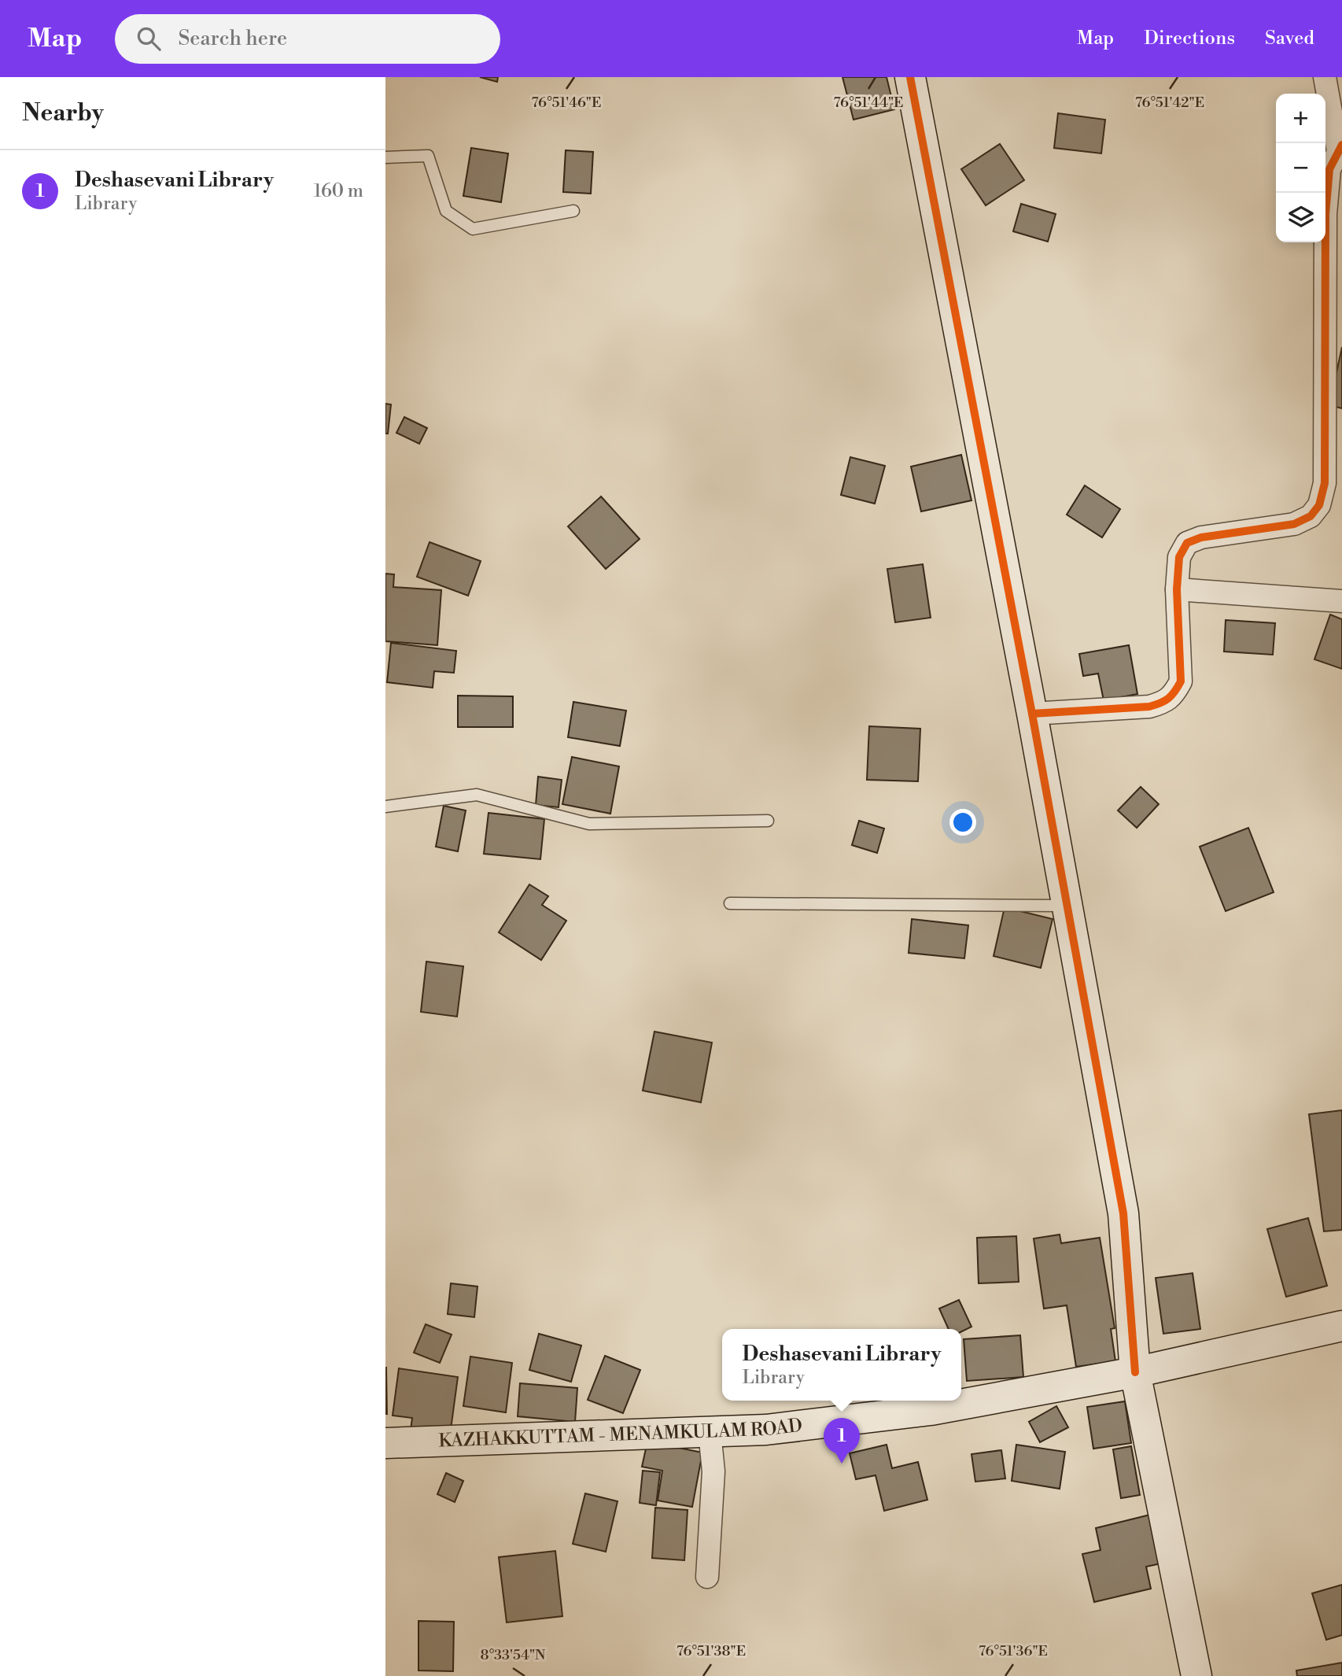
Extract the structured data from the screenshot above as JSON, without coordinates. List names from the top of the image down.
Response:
{
  "streets": {
    "street": ["KAZHAKKUTTAM - MENAMKULAM ROAD"]
  },
  "page": {
    "header": "Map",
    "search": "Search here",
    "nav": ["Map", "Directions", "Saved"],
    "heading": "Nearby",
    "map_buttons": ["+", "−"],
    "list": [
      {
        "mark": "1",
        "name": "Deshasevani Library",
        "note": "Library",
        "value": "160 m"
      }
    ],
    "popup": ["Deshasevani Library", "Library"],
    "pins": "1"
  },
  "coordinates": [
    "76°51'46\"E",
    "76°51'44\"E",
    "76°51'42\"E",
    "76°51'38\"E",
    "76°51'36\"E",
    "8°33'54\"N"
  ]
}
